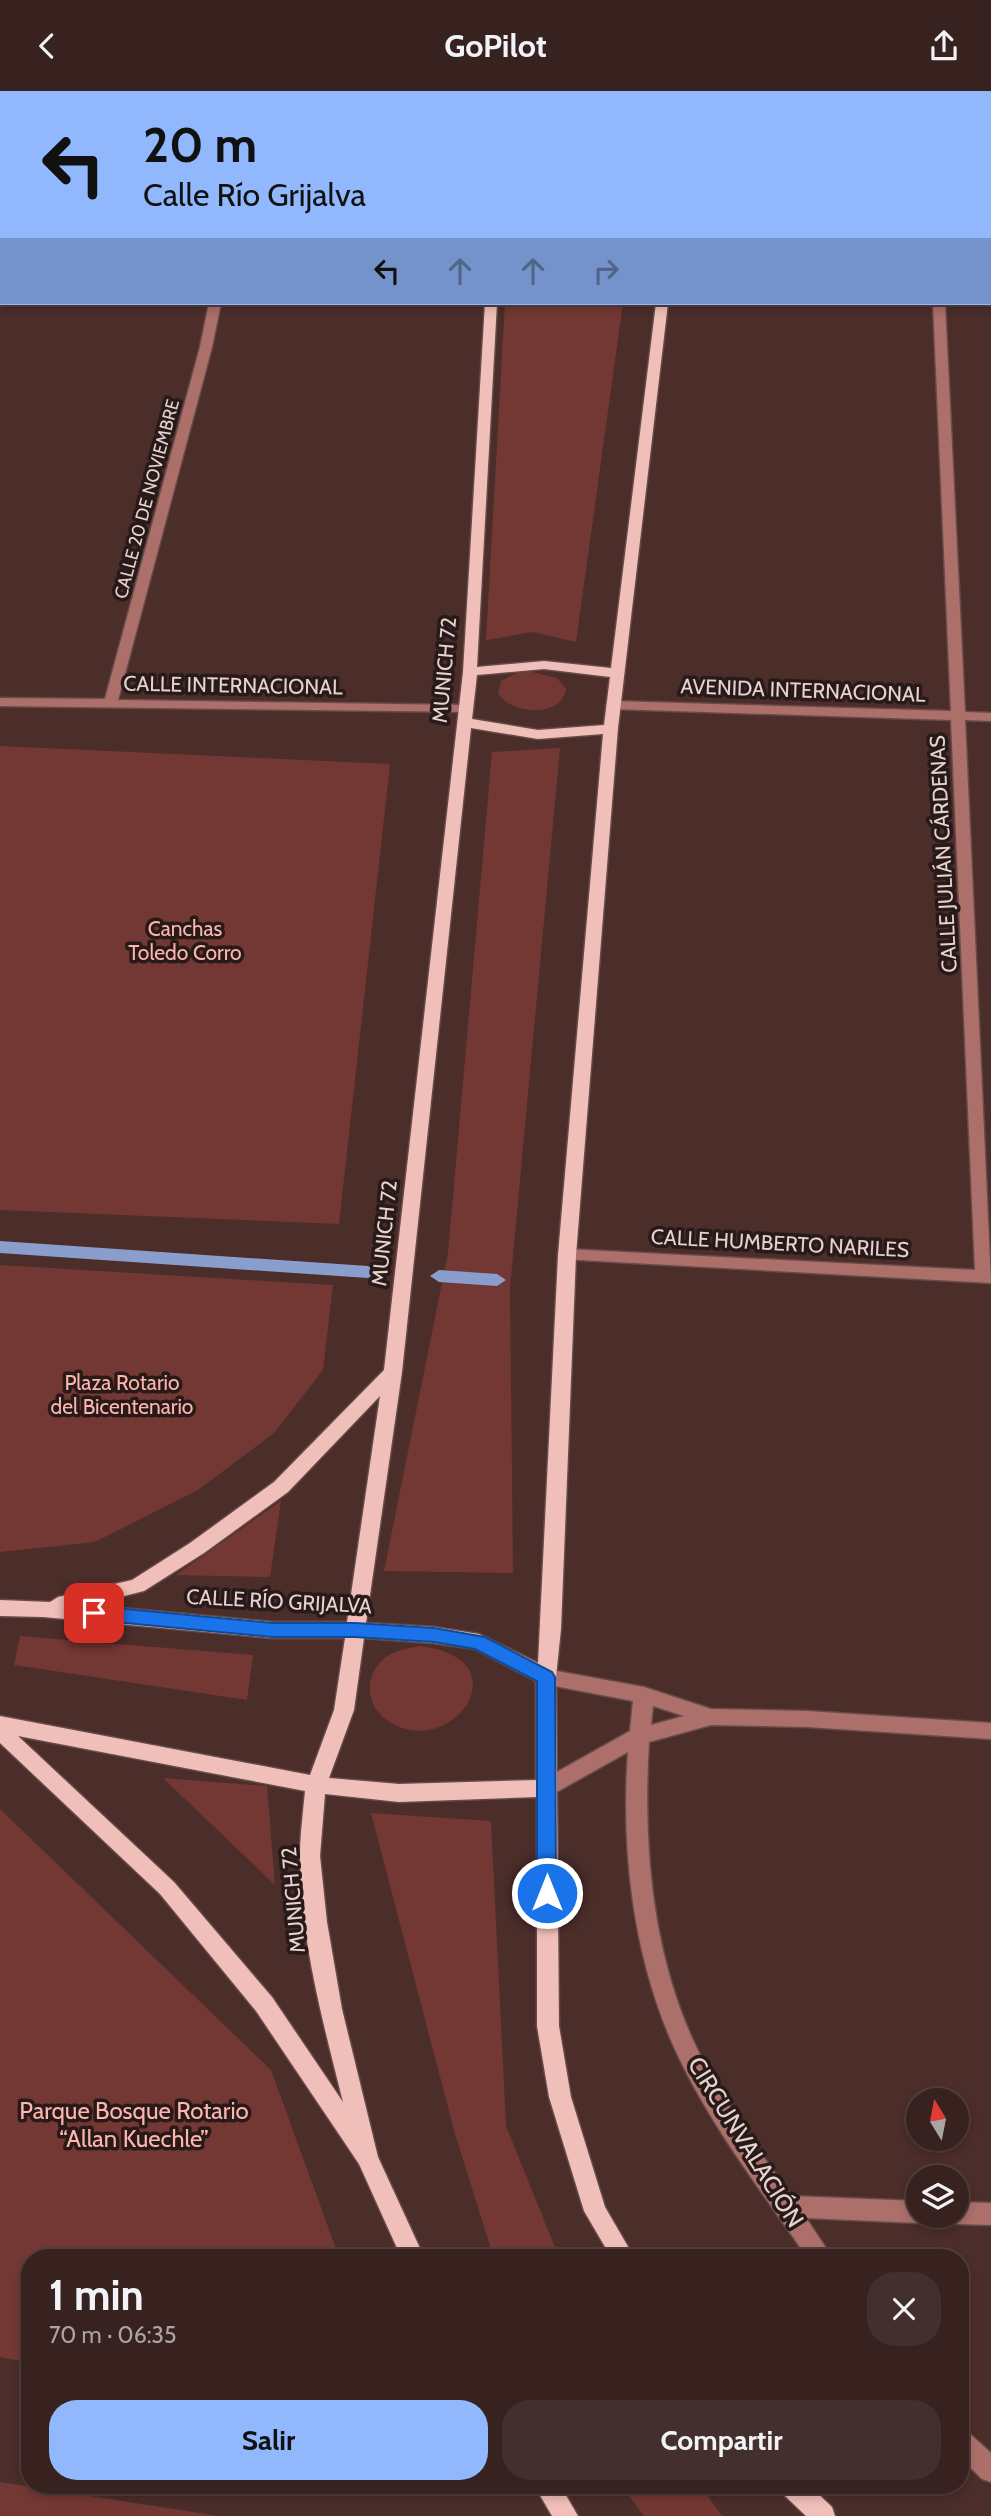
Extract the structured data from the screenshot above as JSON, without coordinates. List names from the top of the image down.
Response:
{
  "streets": {
    "main road": ["MUNICH 72", "CALLE RÍO GRIJALVA"],
    "street": [
      "CALLE 20 DE NOVIEMBRE",
      "CALLE INTERNACIONAL",
      "AVENIDA INTERNACIONAL",
      "CALLE JULIÁN CÁRDENAS",
      "CALLE HUMBERTO NARILES",
      "CIRCUNVALACIÓN"
    ]
  },
  "crossings": [
    ["CALLE 20 DE NOVIEMBRE", "CALLE INTERNACIONAL"],
    ["MUNICH 72", "CALLE INTERNACIONAL"],
    ["MUNICH 72", "CALLE RÍO GRIJALVA"],
    ["AVENIDA INTERNACIONAL", "CALLE JULIÁN CÁRDENAS"],
    ["CALLE JULIÁN CÁRDENAS", "CALLE HUMBERTO NARILES"]
  ],
  "parks": ["Canchas Toledo Corro", "Plaza Rotario del Bicentenario", "Parque Bosque Rotario “Allan Kuechle”"],
  "north": "top",
  "page": {
    "header": "GoPilot",
    "turn": ["20 m", "Calle Río Grijalva"],
    "heading": ["1 min", "70 m · 06:35"],
    "buttons": ["Salir", "Compartir"]
  }
}
